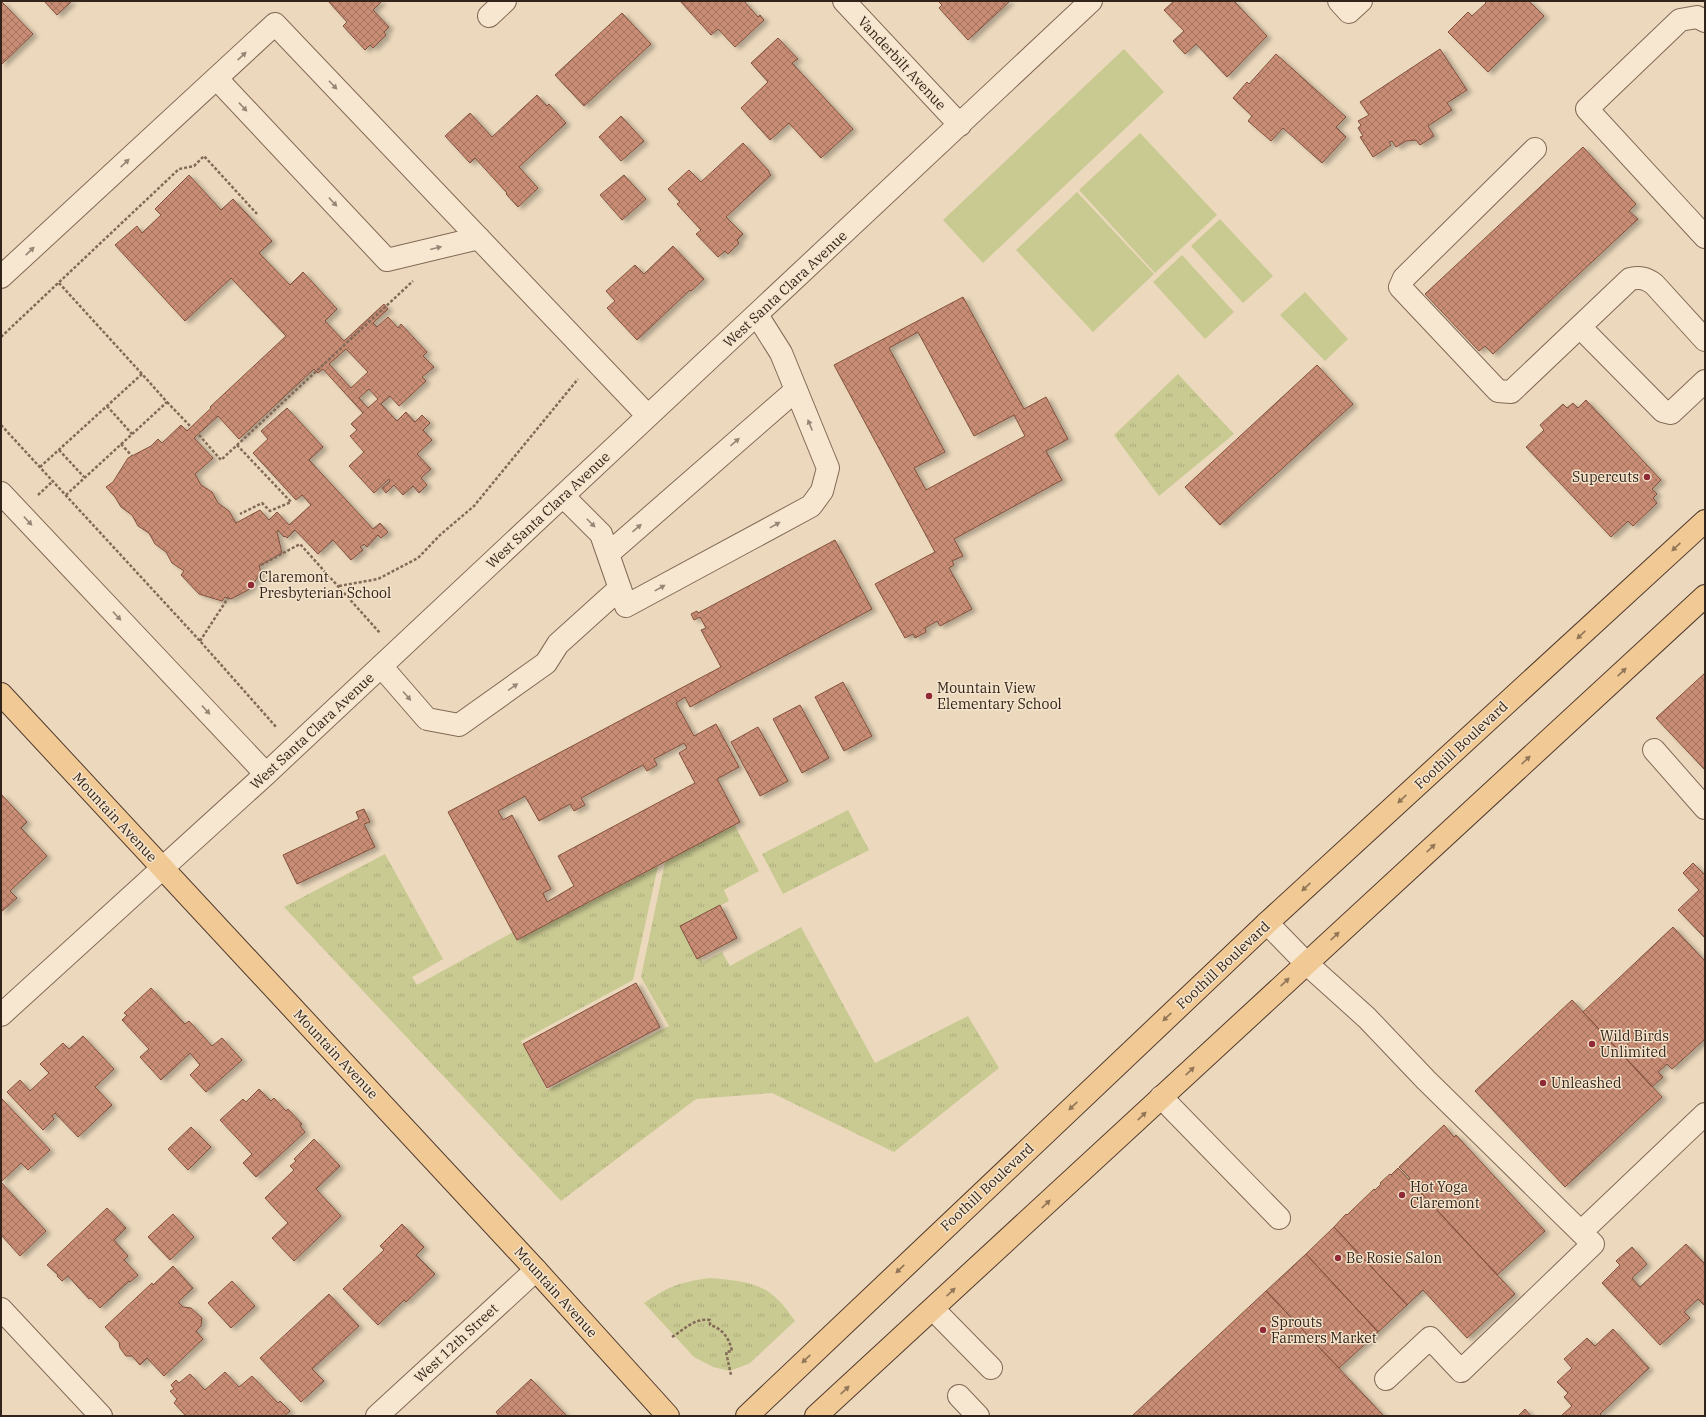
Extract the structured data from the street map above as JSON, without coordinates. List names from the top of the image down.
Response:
{
  "streets": {
    "main road": ["Foothill Boulevard", "Mountain Avenue"],
    "street": ["Vanderbilt Avenue", "West Santa Clara Avenue", "West 12th Street"]
  },
  "crossings": [
    ["Vanderbilt Avenue", "West Santa Clara Avenue"],
    ["West Santa Clara Avenue", "Mountain Avenue"],
    ["Mountain Avenue", "West 12th Street"]
  ],
  "places": [
    "Supercuts",
    "Claremont Presbyterian School",
    "Mountain View Elementary School",
    "Wild Birds Unlimited",
    "Unleashed",
    "Hot Yoga Claremont",
    "Be Rosie Salon",
    "Sprouts Farmers Market"
  ]
}
